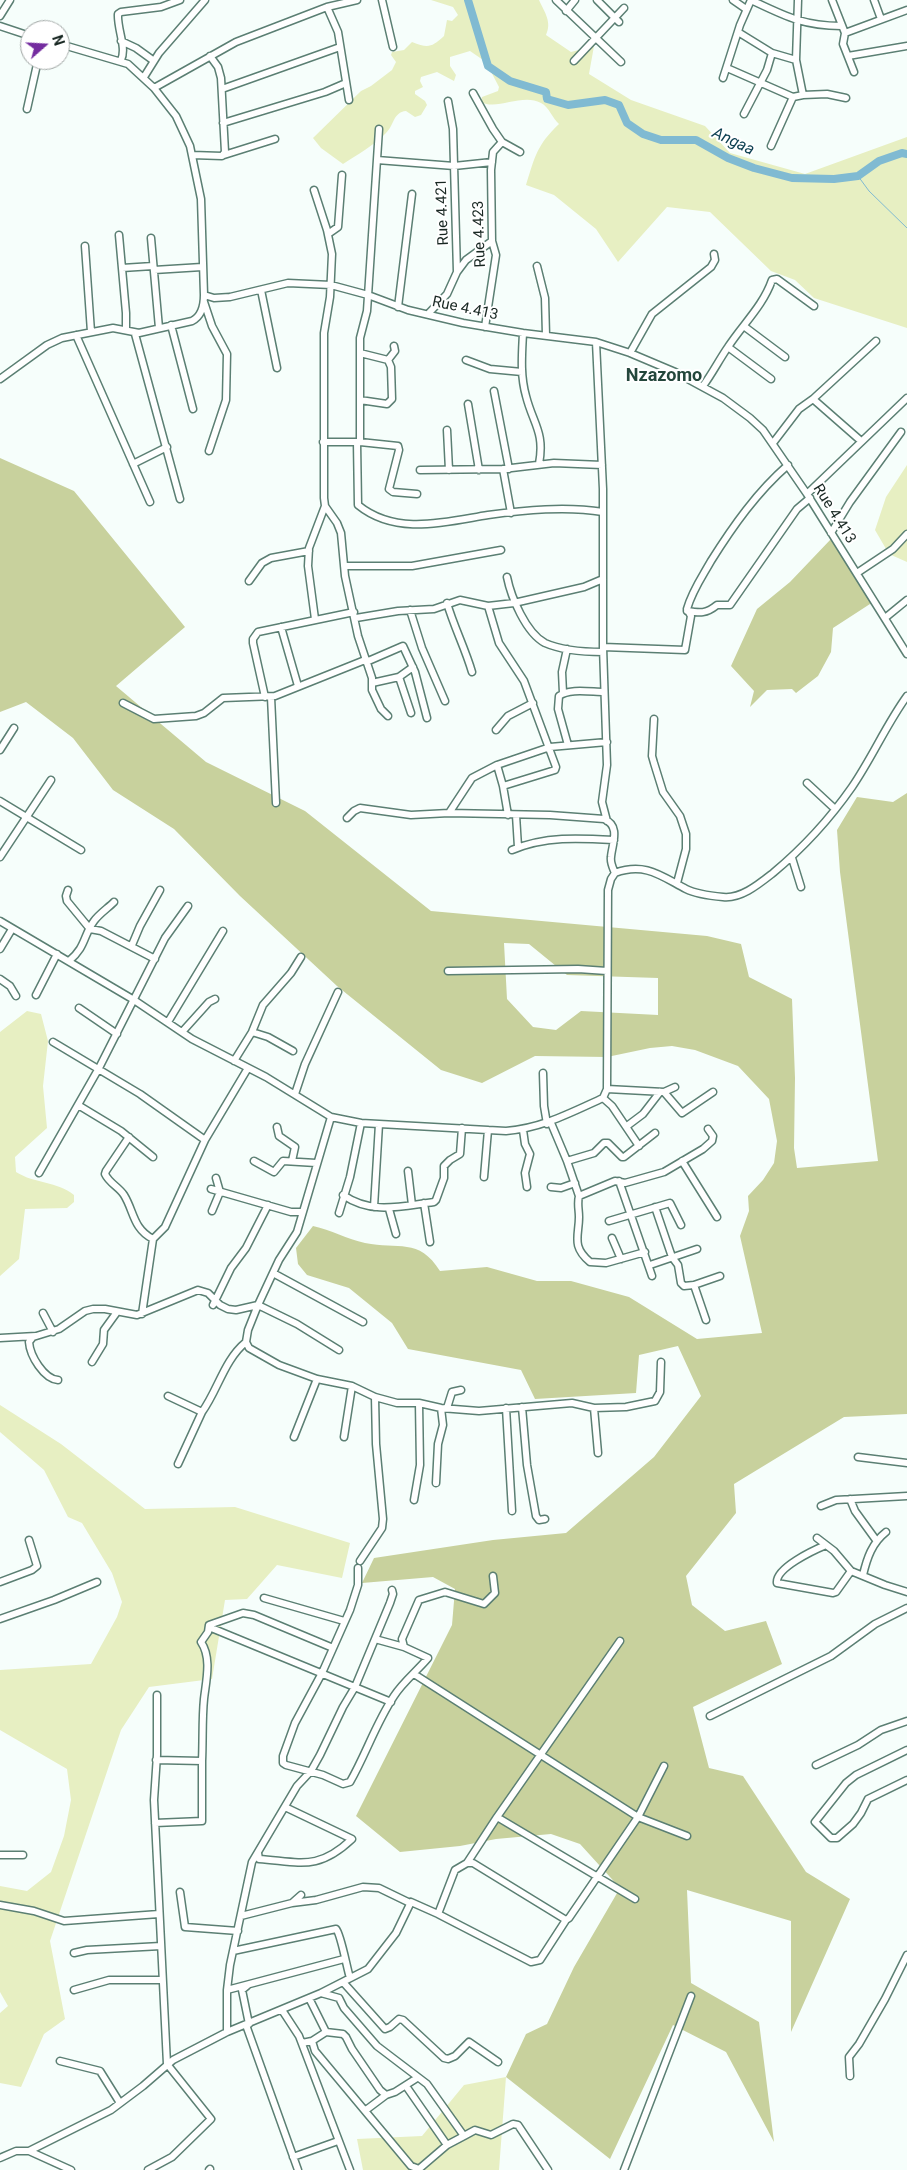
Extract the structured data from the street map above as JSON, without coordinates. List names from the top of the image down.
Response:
{
  "streets": {
    "street": ["Rue 4.421", "Rue 4.423", "Rue 4.413"]
  },
  "crossings": [
    ["Rue 4.421", "Rue 4.413"],
    ["Rue 4.423", "Rue 4.413"]
  ],
  "districts": ["Nzazomo"],
  "water": ["Angaa"],
  "north": "right"
}
